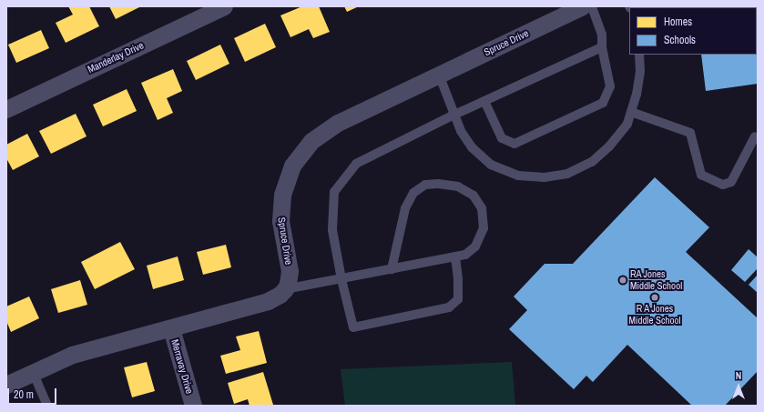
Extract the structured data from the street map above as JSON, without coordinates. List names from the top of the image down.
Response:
{
  "streets": {
    "street": ["Spruce Drive", "Manderlay Drive", "Merravay Drive"]
  },
  "places": ["RA Jones Middle School", "R A Jones Middle School"],
  "legend": ["Homes", "Schools"],
  "scale_bar": "20 m",
  "north": "top"
}
